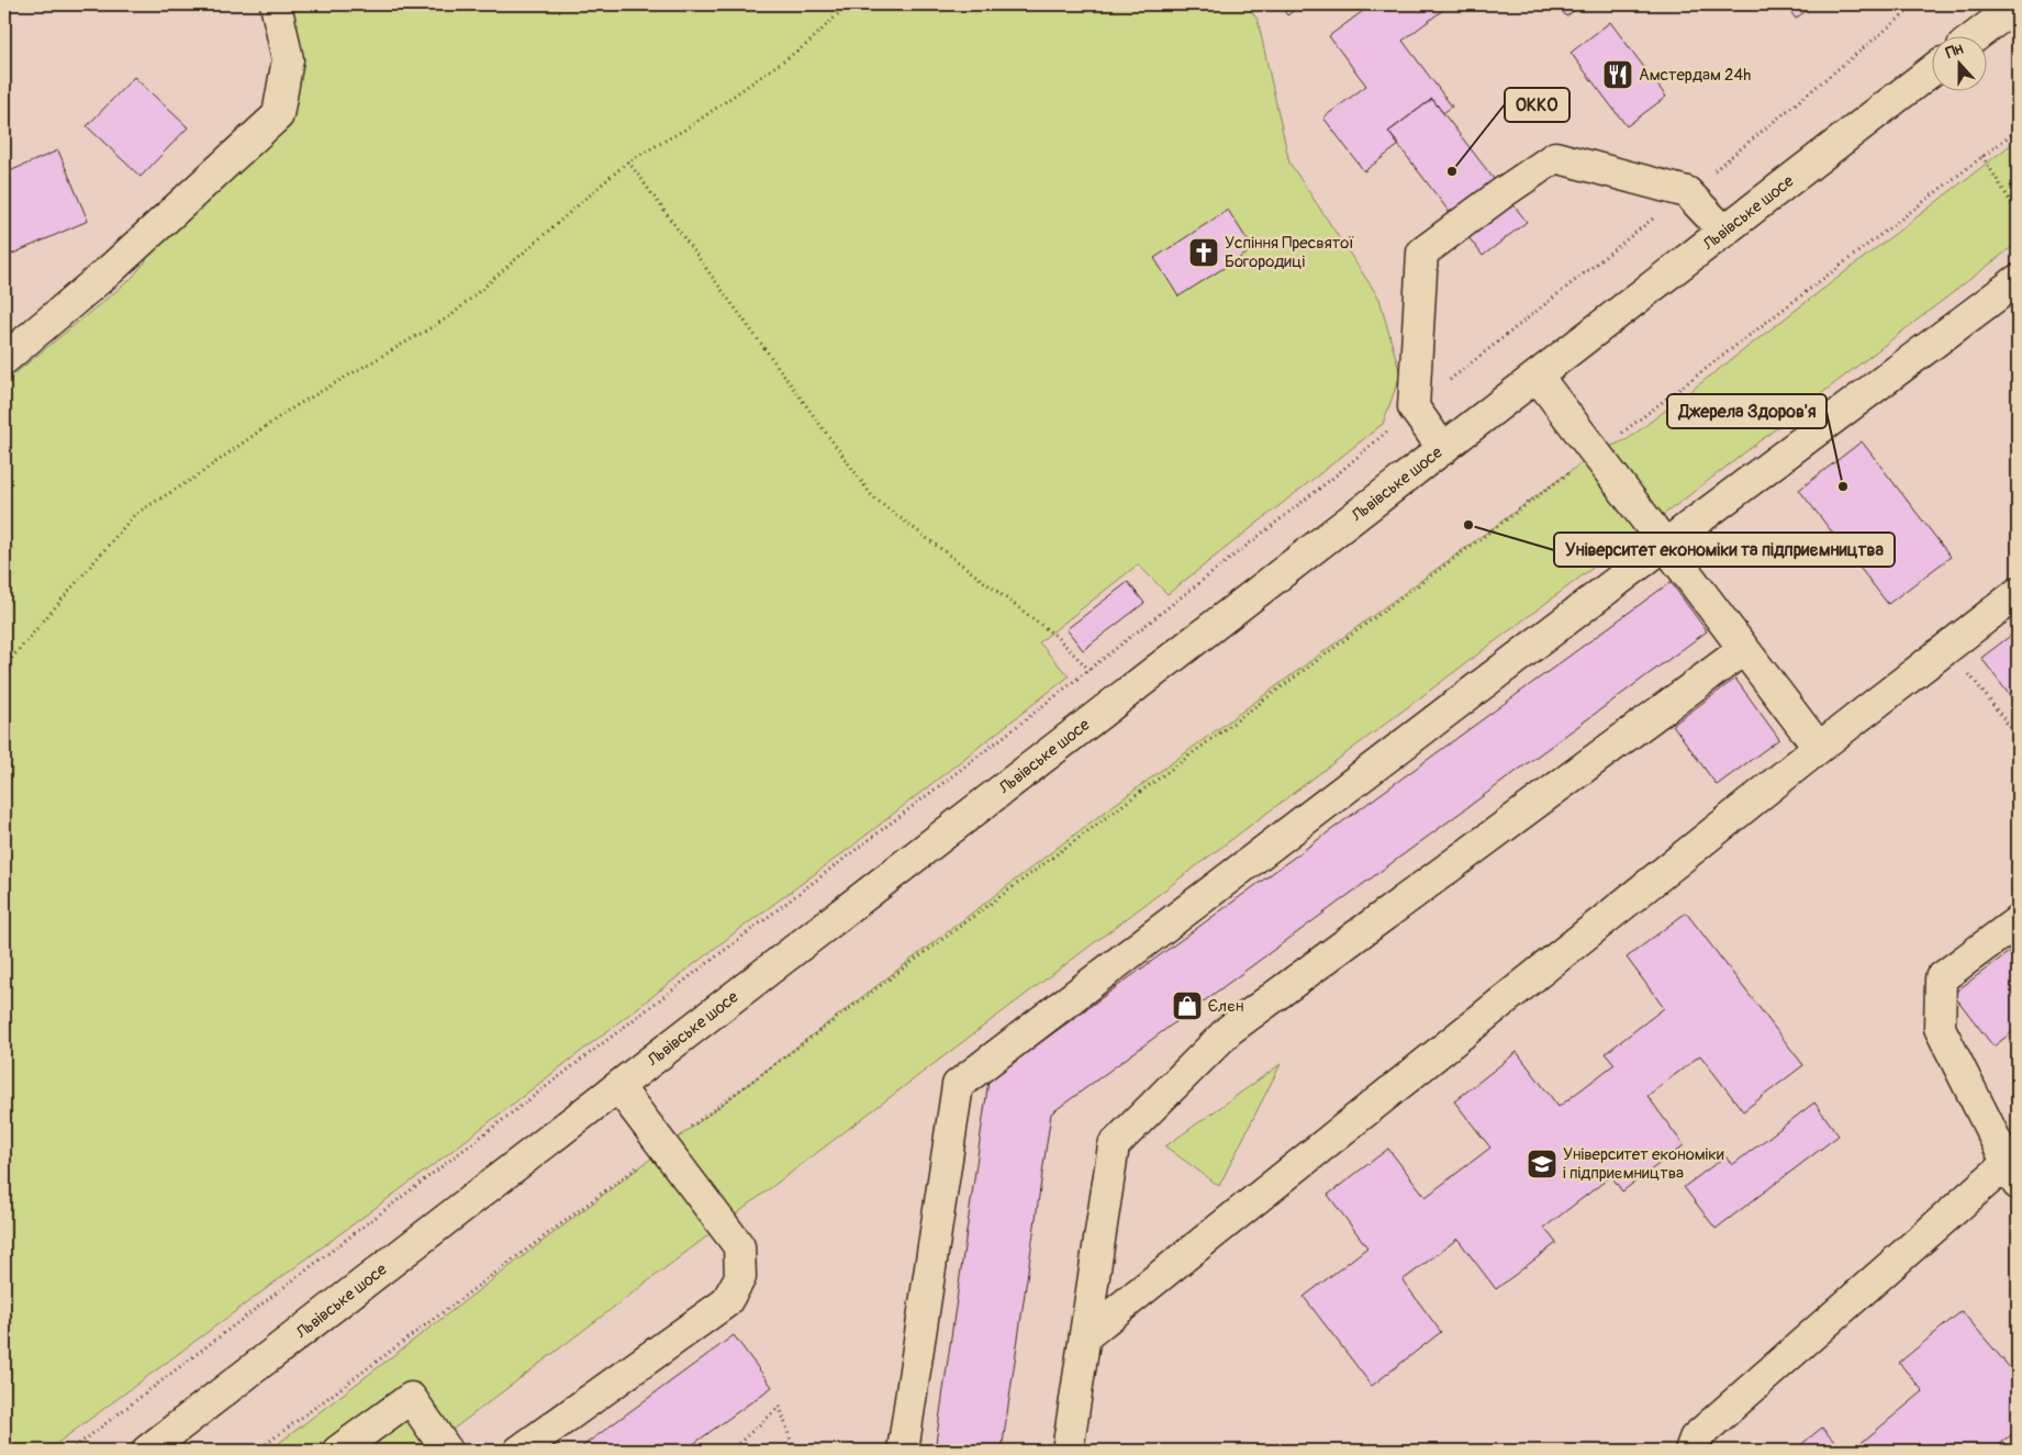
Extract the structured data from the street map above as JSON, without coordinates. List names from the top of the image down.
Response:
{
  "streets": {
    "main road": ["Львівське шосе"]
  },
  "places": {
    "restaurant": ["Амстердам 24h"],
    "other": ["ОККО", "Джерела Здоров'я", "Університет економіки та підприємництва"],
    "church": ["Успіння Пресвятої Богородиці"],
    "shop": ["Єлєн"],
    "school or university": ["Університет економіки і підприємництва"]
  },
  "north": "top"
}
